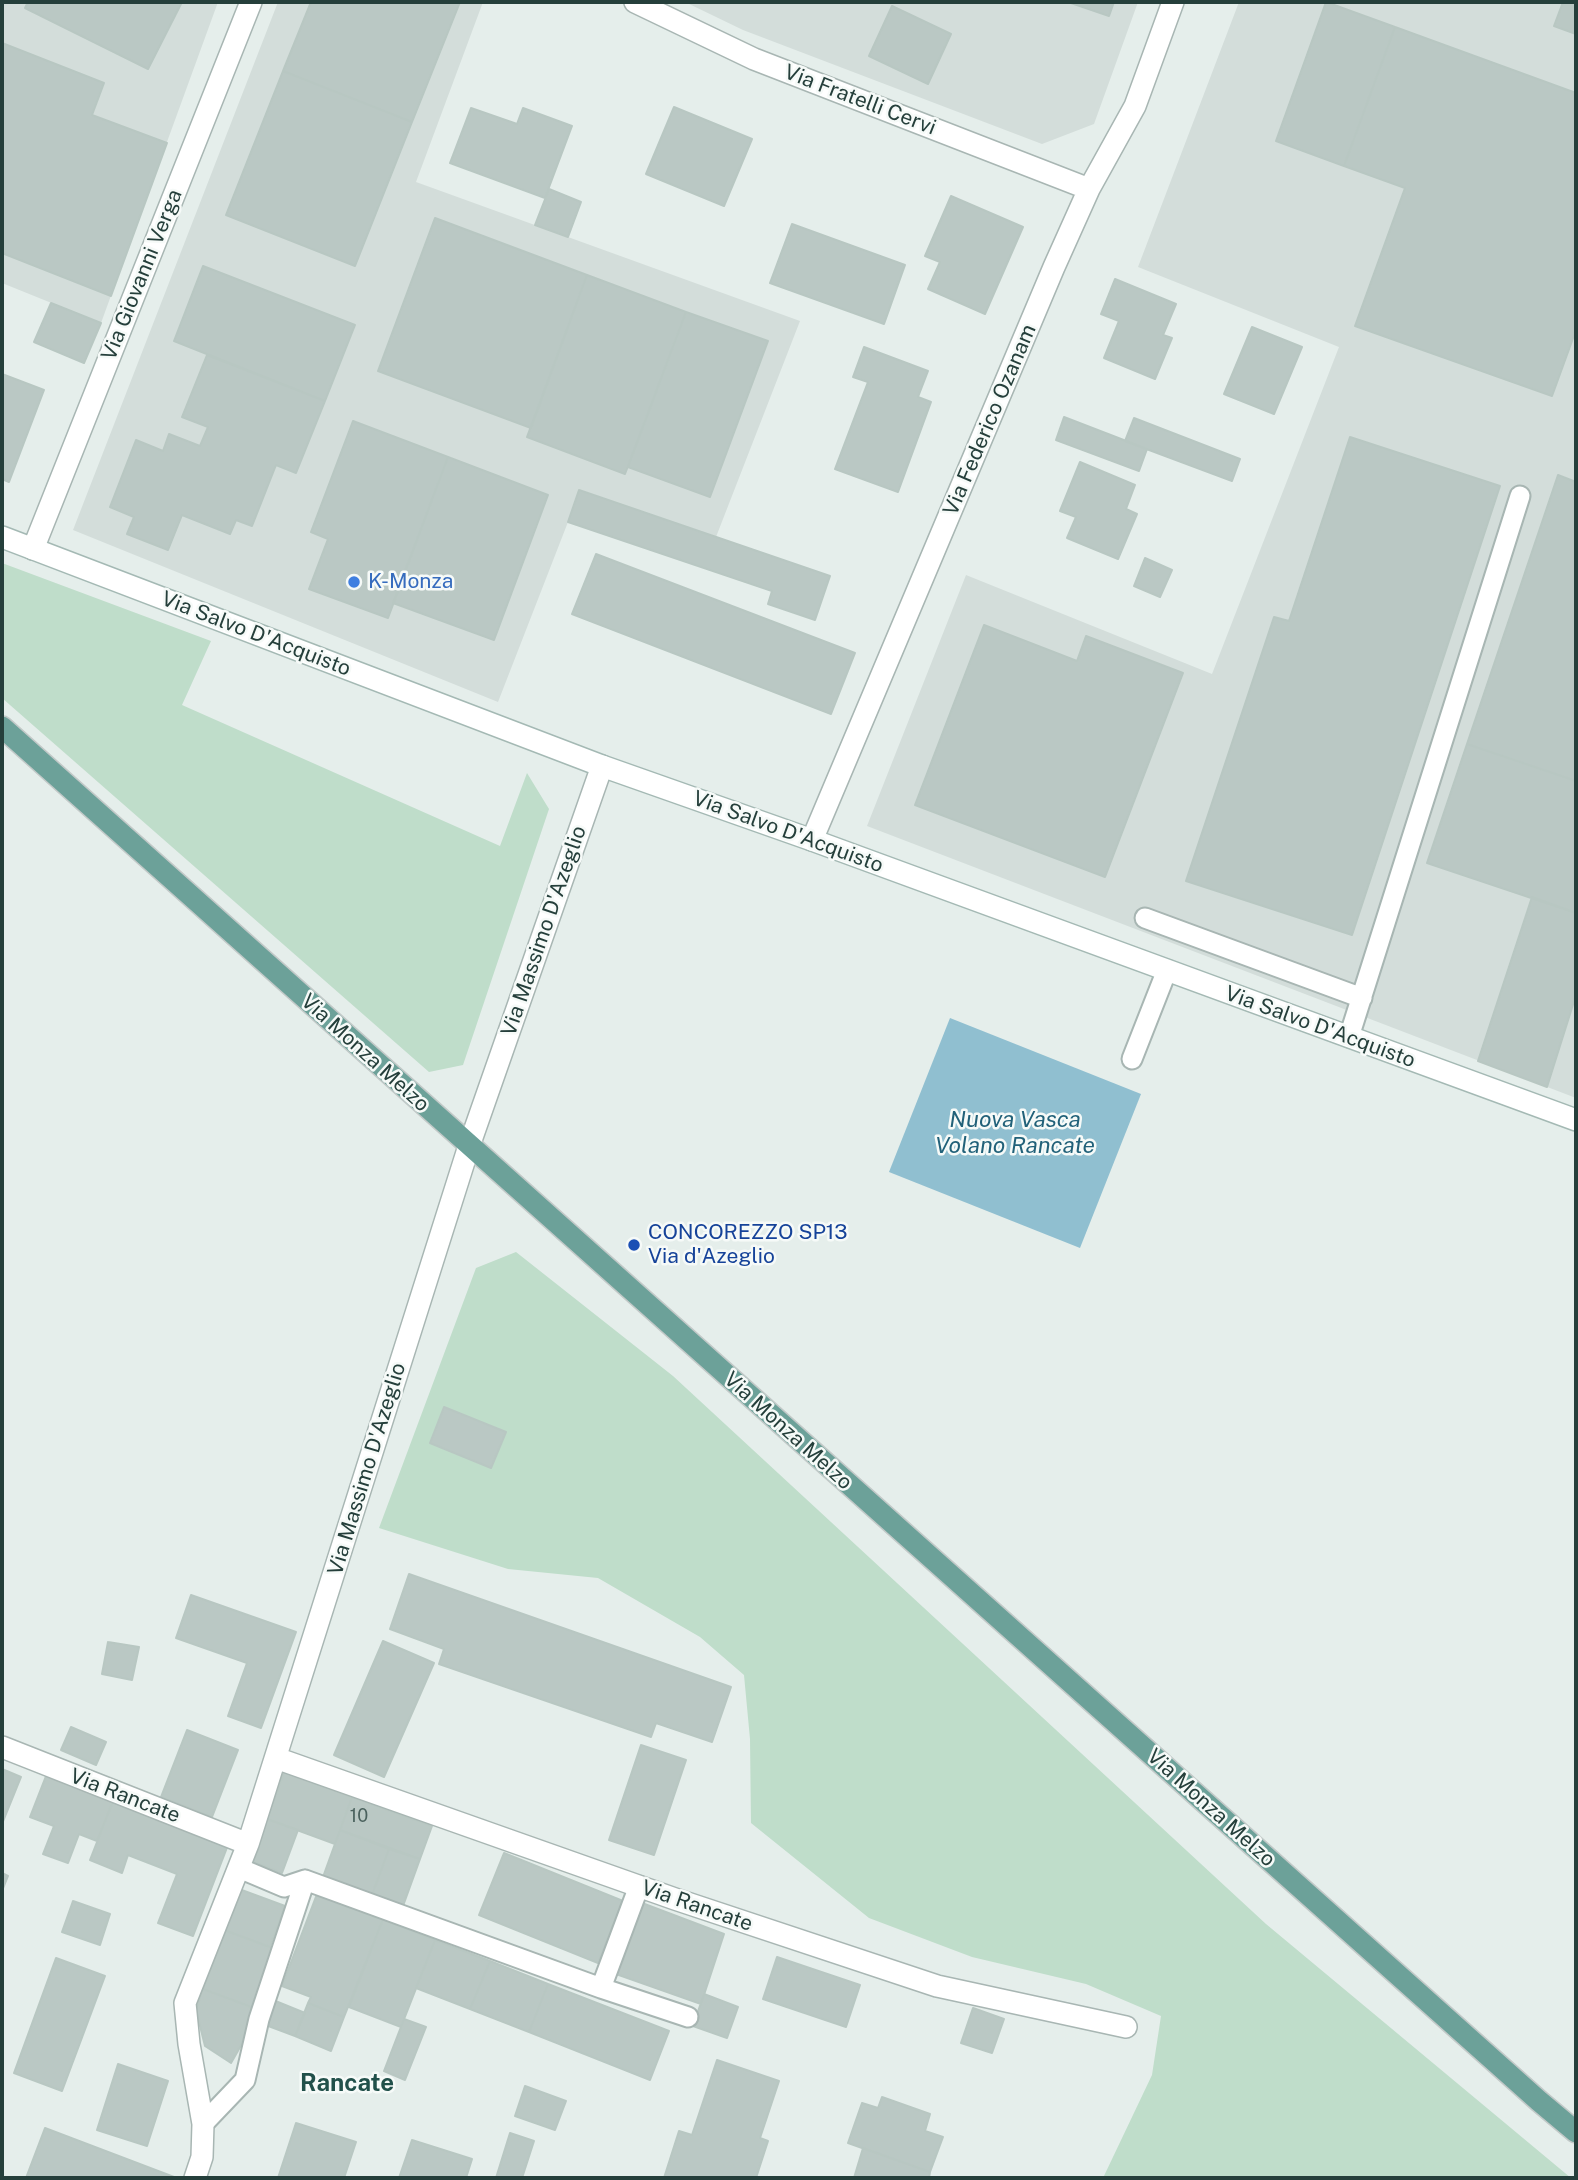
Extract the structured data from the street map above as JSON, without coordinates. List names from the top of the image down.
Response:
{
  "streets": {
    "main road": ["Via Monza Melzo"],
    "street": [
      "Via Fratelli Cervi",
      "Via Giovanni Verga",
      "Via Federico Ozanam",
      "Via Salvo D'Acquisto",
      "Via Massimo D'Azeglio",
      "Via Rancate"
    ]
  },
  "crossings": [
    ["Via Fratelli Cervi", "Via Federico Ozanam"],
    ["Via Giovanni Verga", "Via Salvo D'Acquisto"],
    ["Via Federico Ozanam", "Via Salvo D'Acquisto"],
    ["Via Salvo D'Acquisto", "Via Massimo D'Azeglio"],
    ["Via Massimo D'Azeglio", "Via Monza Melzo"],
    ["Via Massimo D'Azeglio", "Via Rancate"]
  ],
  "districts": ["Rancate"],
  "water": ["Nuova Vasca Volano Rancate"],
  "places": ["K-Monza", "CONCOREZZO SP13 Via d'Azeglio"],
  "house_numbers": ["10"]
}
